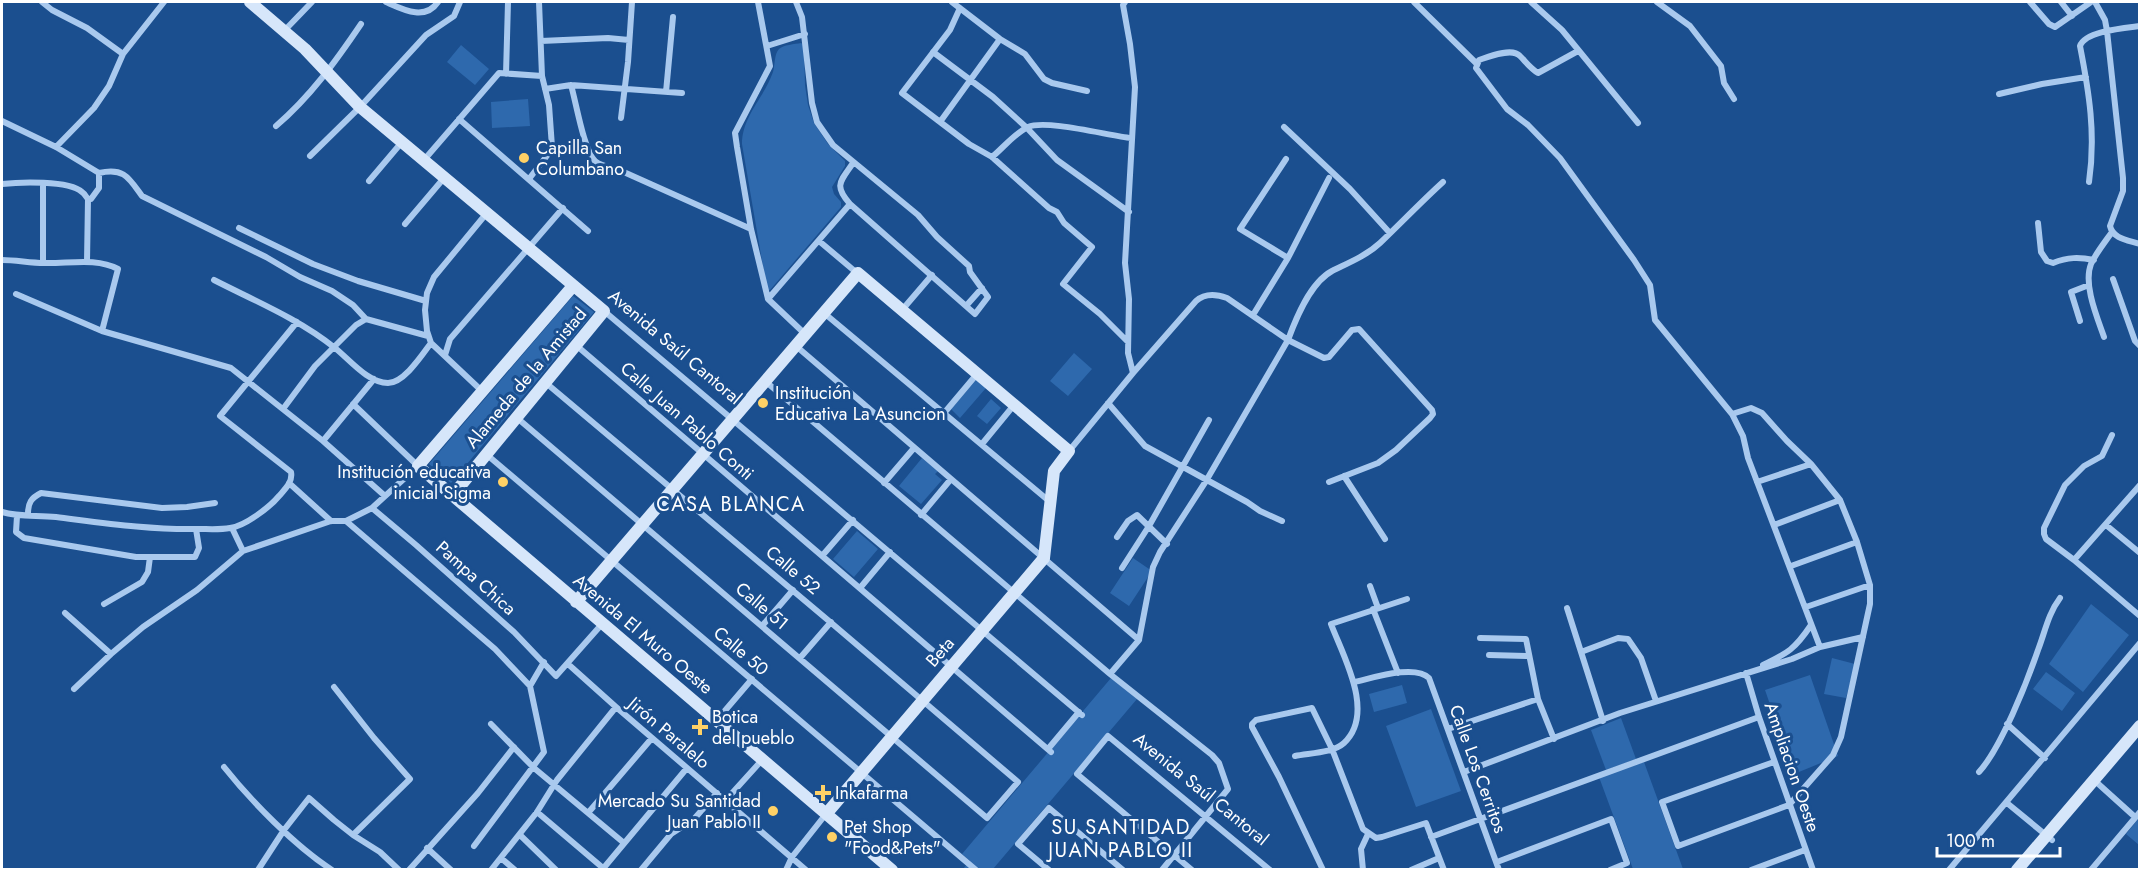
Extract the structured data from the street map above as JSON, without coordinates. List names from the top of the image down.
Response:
{
  "streets": {
    "street": [
      "Avenida Saúl Cantoral",
      "Alameda de la Amistad",
      "Calle Juan Pablo Conti",
      "Calle 52",
      "Pampa Chica",
      "Calle 51",
      "Avenida El Muro Oeste",
      "Calle 50",
      "Beta",
      "Jirón Paralelo",
      "Ampliacion Oeste",
      "Calle Los Cerritos"
    ]
  },
  "crossings": [
    ["Avenida Saúl Cantoral", "Alameda de la Amistad"],
    ["Avenida Saúl Cantoral", "Calle Juan Pablo Conti"],
    ["Avenida Saúl Cantoral", "Beta"],
    ["Alameda de la Amistad", "Calle Juan Pablo Conti"],
    ["Alameda de la Amistad", "Calle 52"],
    ["Alameda de la Amistad", "Calle 51"],
    ["Alameda de la Amistad", "Avenida El Muro Oeste"],
    ["Alameda de la Amistad", "Calle 50"],
    ["Calle Juan Pablo Conti", "Beta"],
    ["Calle 52", "Calle 51"],
    ["Calle 52", "Beta"],
    ["Pampa Chica", "Jirón Paralelo"],
    ["Calle 51", "Beta"],
    ["Avenida El Muro Oeste", "Beta"],
    ["Calle 50", "Beta"],
    ["Beta", "Jirón Paralelo"]
  ],
  "districts": ["CASA BLANCA", "SU SANTIDAD JUAN PABLO II"],
  "places": {
    "other": [
      "Capilla San Columbano",
      "Institución Educativa La Asuncion",
      "Institución educativa inicial Sigma",
      "Mercado Su Santidad Juan Pablo II",
      "Pet Shop \"Food&Pets\""
    ],
    "health": ["Botica del pueblo", "Inkafarma"]
  },
  "scale_bar": "100 m"
}
